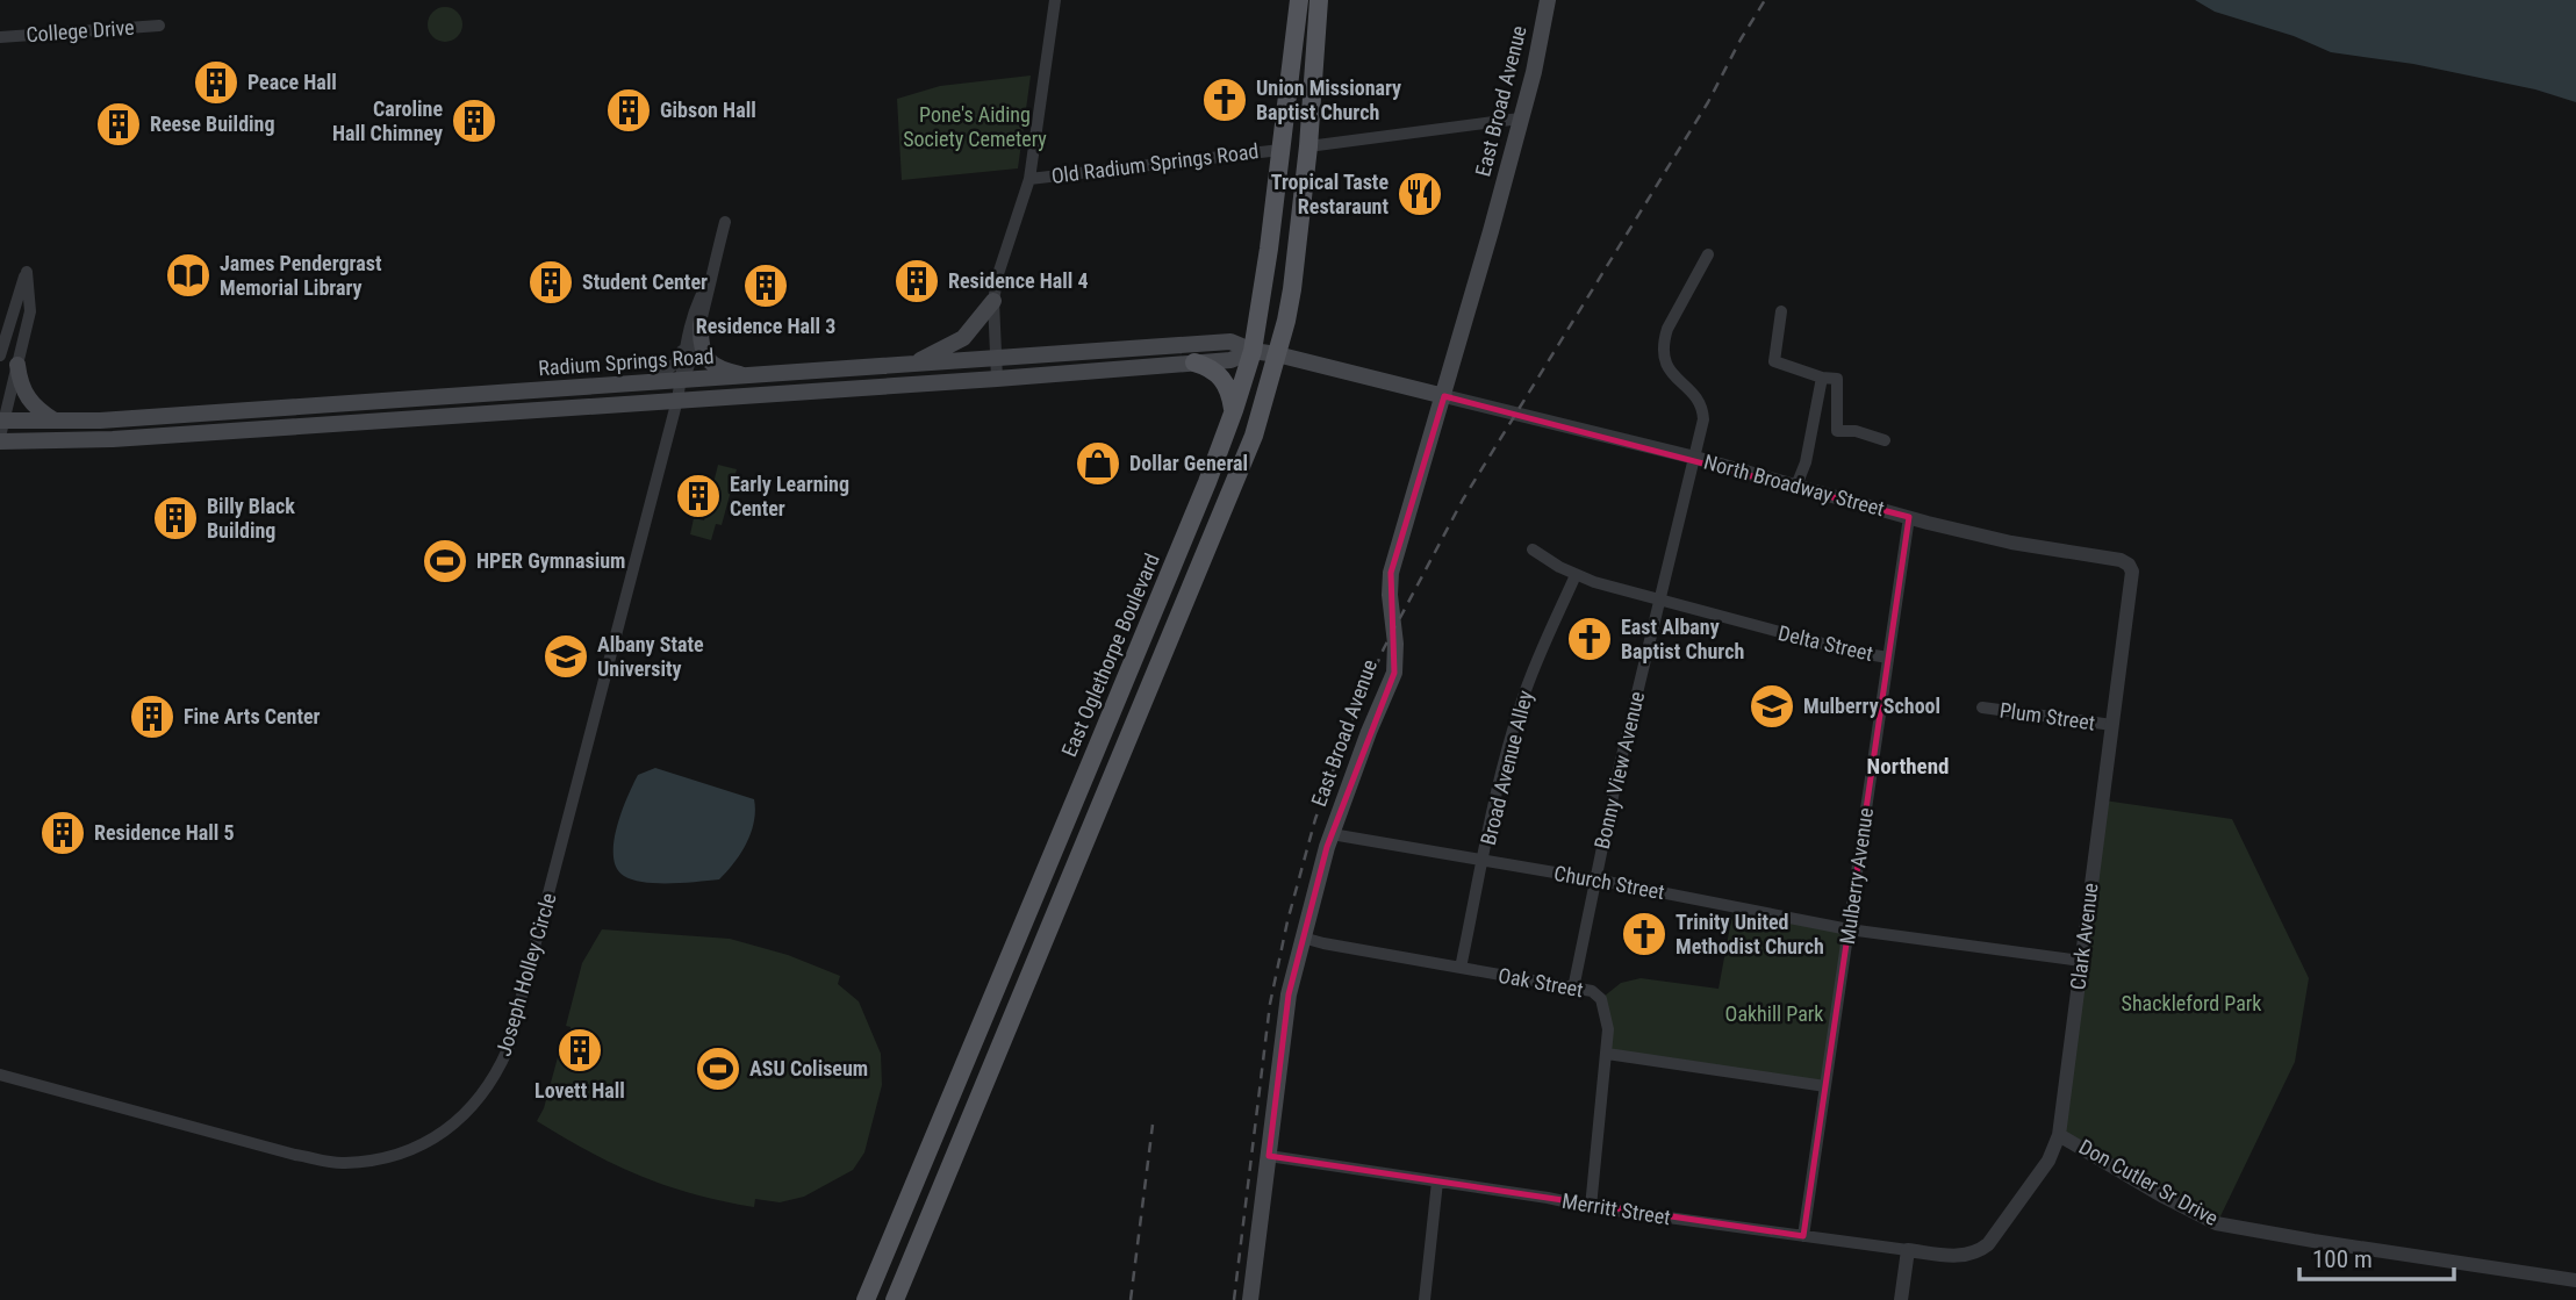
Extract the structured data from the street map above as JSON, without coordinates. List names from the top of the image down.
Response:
{
  "streets": {
    "main road": ["East Broad Avenue", "Radium Springs Road", "East Oglethorpe Boulevard"],
    "street": [
      "College Drive",
      "Old Radium Springs Road",
      "North Broadway Street",
      "Delta Street",
      "Plum Street",
      "Broad Avenue Alley",
      "Bonny View Avenue",
      "Mulberry Avenue",
      "Church Street",
      "Clark Avenue",
      "Joseph Holley Circle",
      "Oak Street",
      "Don Cutler Sr Drive",
      "Merritt Street"
    ]
  },
  "crossings": [
    ["East Broad Avenue", "Radium Springs Road"],
    ["East Broad Avenue", "North Broadway Street"],
    ["East Broad Avenue", "Church Street"],
    ["East Broad Avenue", "Oak Street"],
    ["East Broad Avenue", "Merritt Street"],
    ["Old Radium Springs Road", "East Oglethorpe Boulevard"],
    ["Radium Springs Road", "North Broadway Street"],
    ["Radium Springs Road", "East Oglethorpe Boulevard"],
    ["Radium Springs Road", "Joseph Holley Circle"],
    ["North Broadway Street", "Bonny View Avenue"],
    ["North Broadway Street", "Mulberry Avenue"],
    ["North Broadway Street", "Clark Avenue"],
    ["Delta Street", "Broad Avenue Alley"],
    ["Delta Street", "Bonny View Avenue"],
    ["Delta Street", "Mulberry Avenue"],
    ["Plum Street", "Clark Avenue"],
    ["Broad Avenue Alley", "Church Street"],
    ["Broad Avenue Alley", "Oak Street"],
    ["Bonny View Avenue", "Church Street"],
    ["Bonny View Avenue", "Oak Street"],
    ["Mulberry Avenue", "Church Street"],
    ["Mulberry Avenue", "Merritt Street"],
    ["Church Street", "Clark Avenue"],
    ["Clark Avenue", "Don Cutler Sr Drive"],
    ["Clark Avenue", "Merritt Street"]
  ],
  "districts": ["Northend"],
  "parks": ["Pone's Aiding Society Cemetery", "Shackleford Park", "Oakhill Park"],
  "places": {
    "building": [
      "Peace Hall",
      "Gibson Hall",
      "Caroline Hall Chimney",
      "Reese Building",
      "Residence Hall 4",
      "Student Center",
      "Residence Hall 3",
      "Early Learning Center",
      "Billy Black Building",
      "Fine Arts Center",
      "Residence Hall 5",
      "Lovett Hall"
    ],
    "church": ["Union Missionary Baptist Church", "East Albany Baptist Church", "Trinity United Methodist Church"],
    "restaurant": ["Tropical Taste Restaraunt"],
    "library": ["James Pendergrast Memorial Library"],
    "shop": ["Dollar General"],
    "sports": ["HPER Gymnasium", "ASU Coliseum"],
    "school or university": ["Albany State University", "Mulberry School"]
  },
  "scale_bar": "100 m"
}
